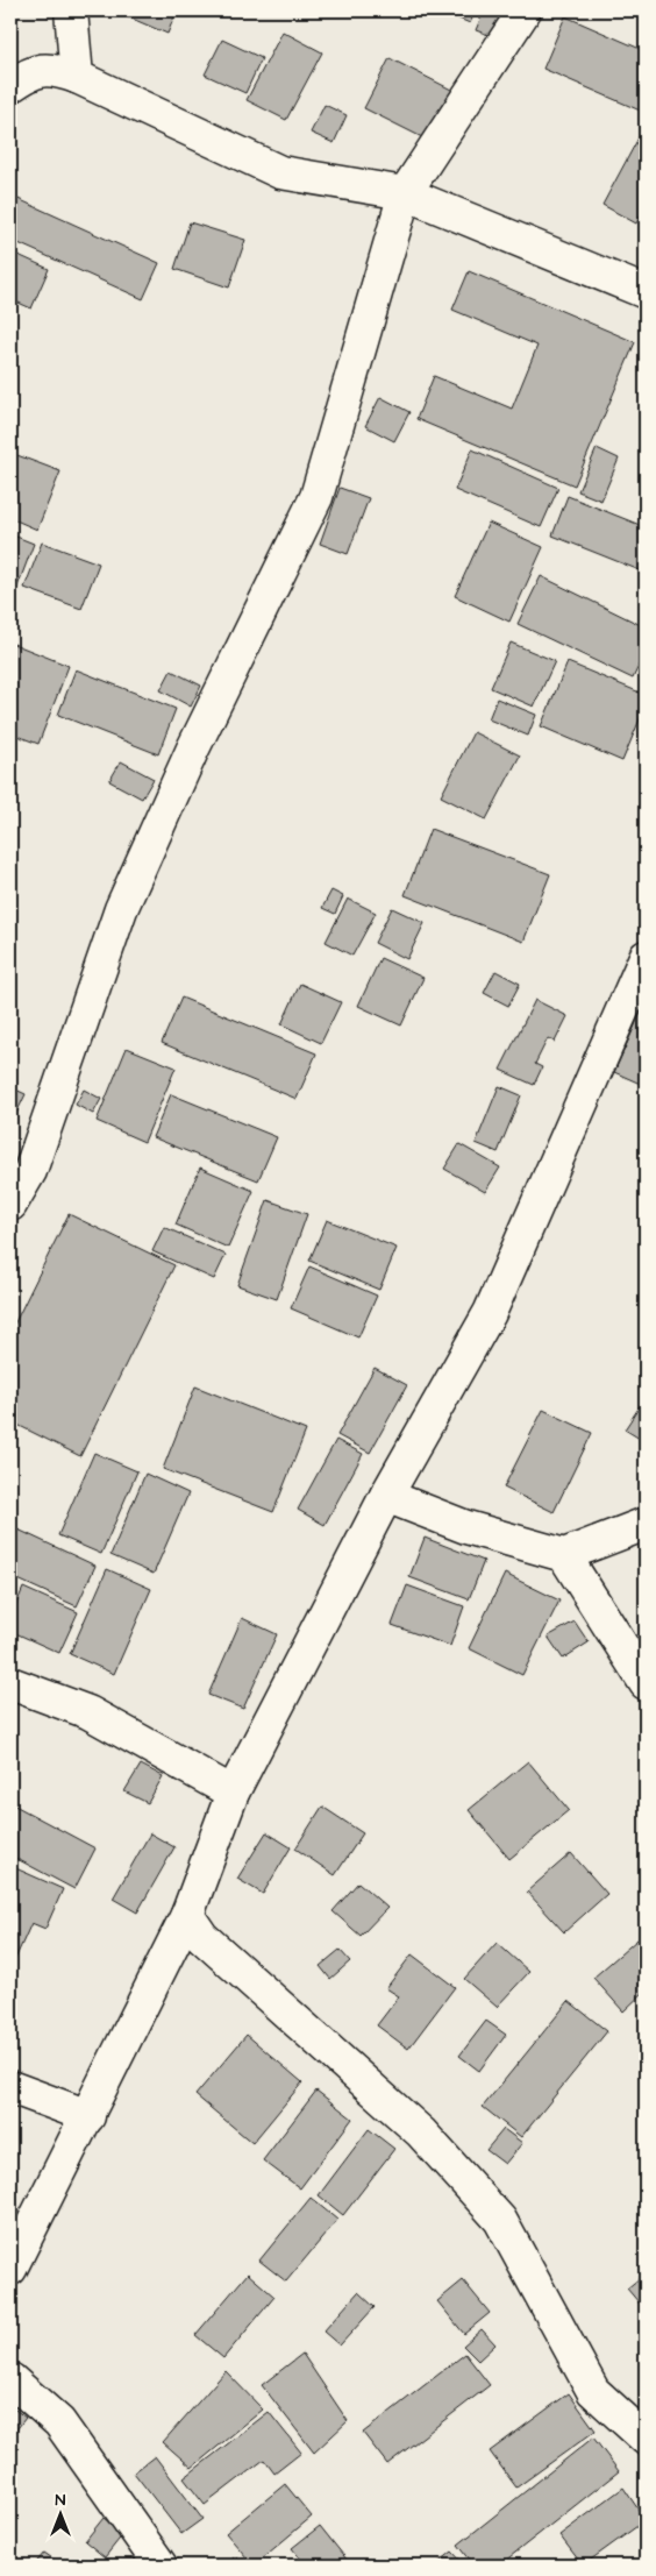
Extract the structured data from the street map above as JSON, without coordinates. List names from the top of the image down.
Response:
{
  "north": "top"
}
